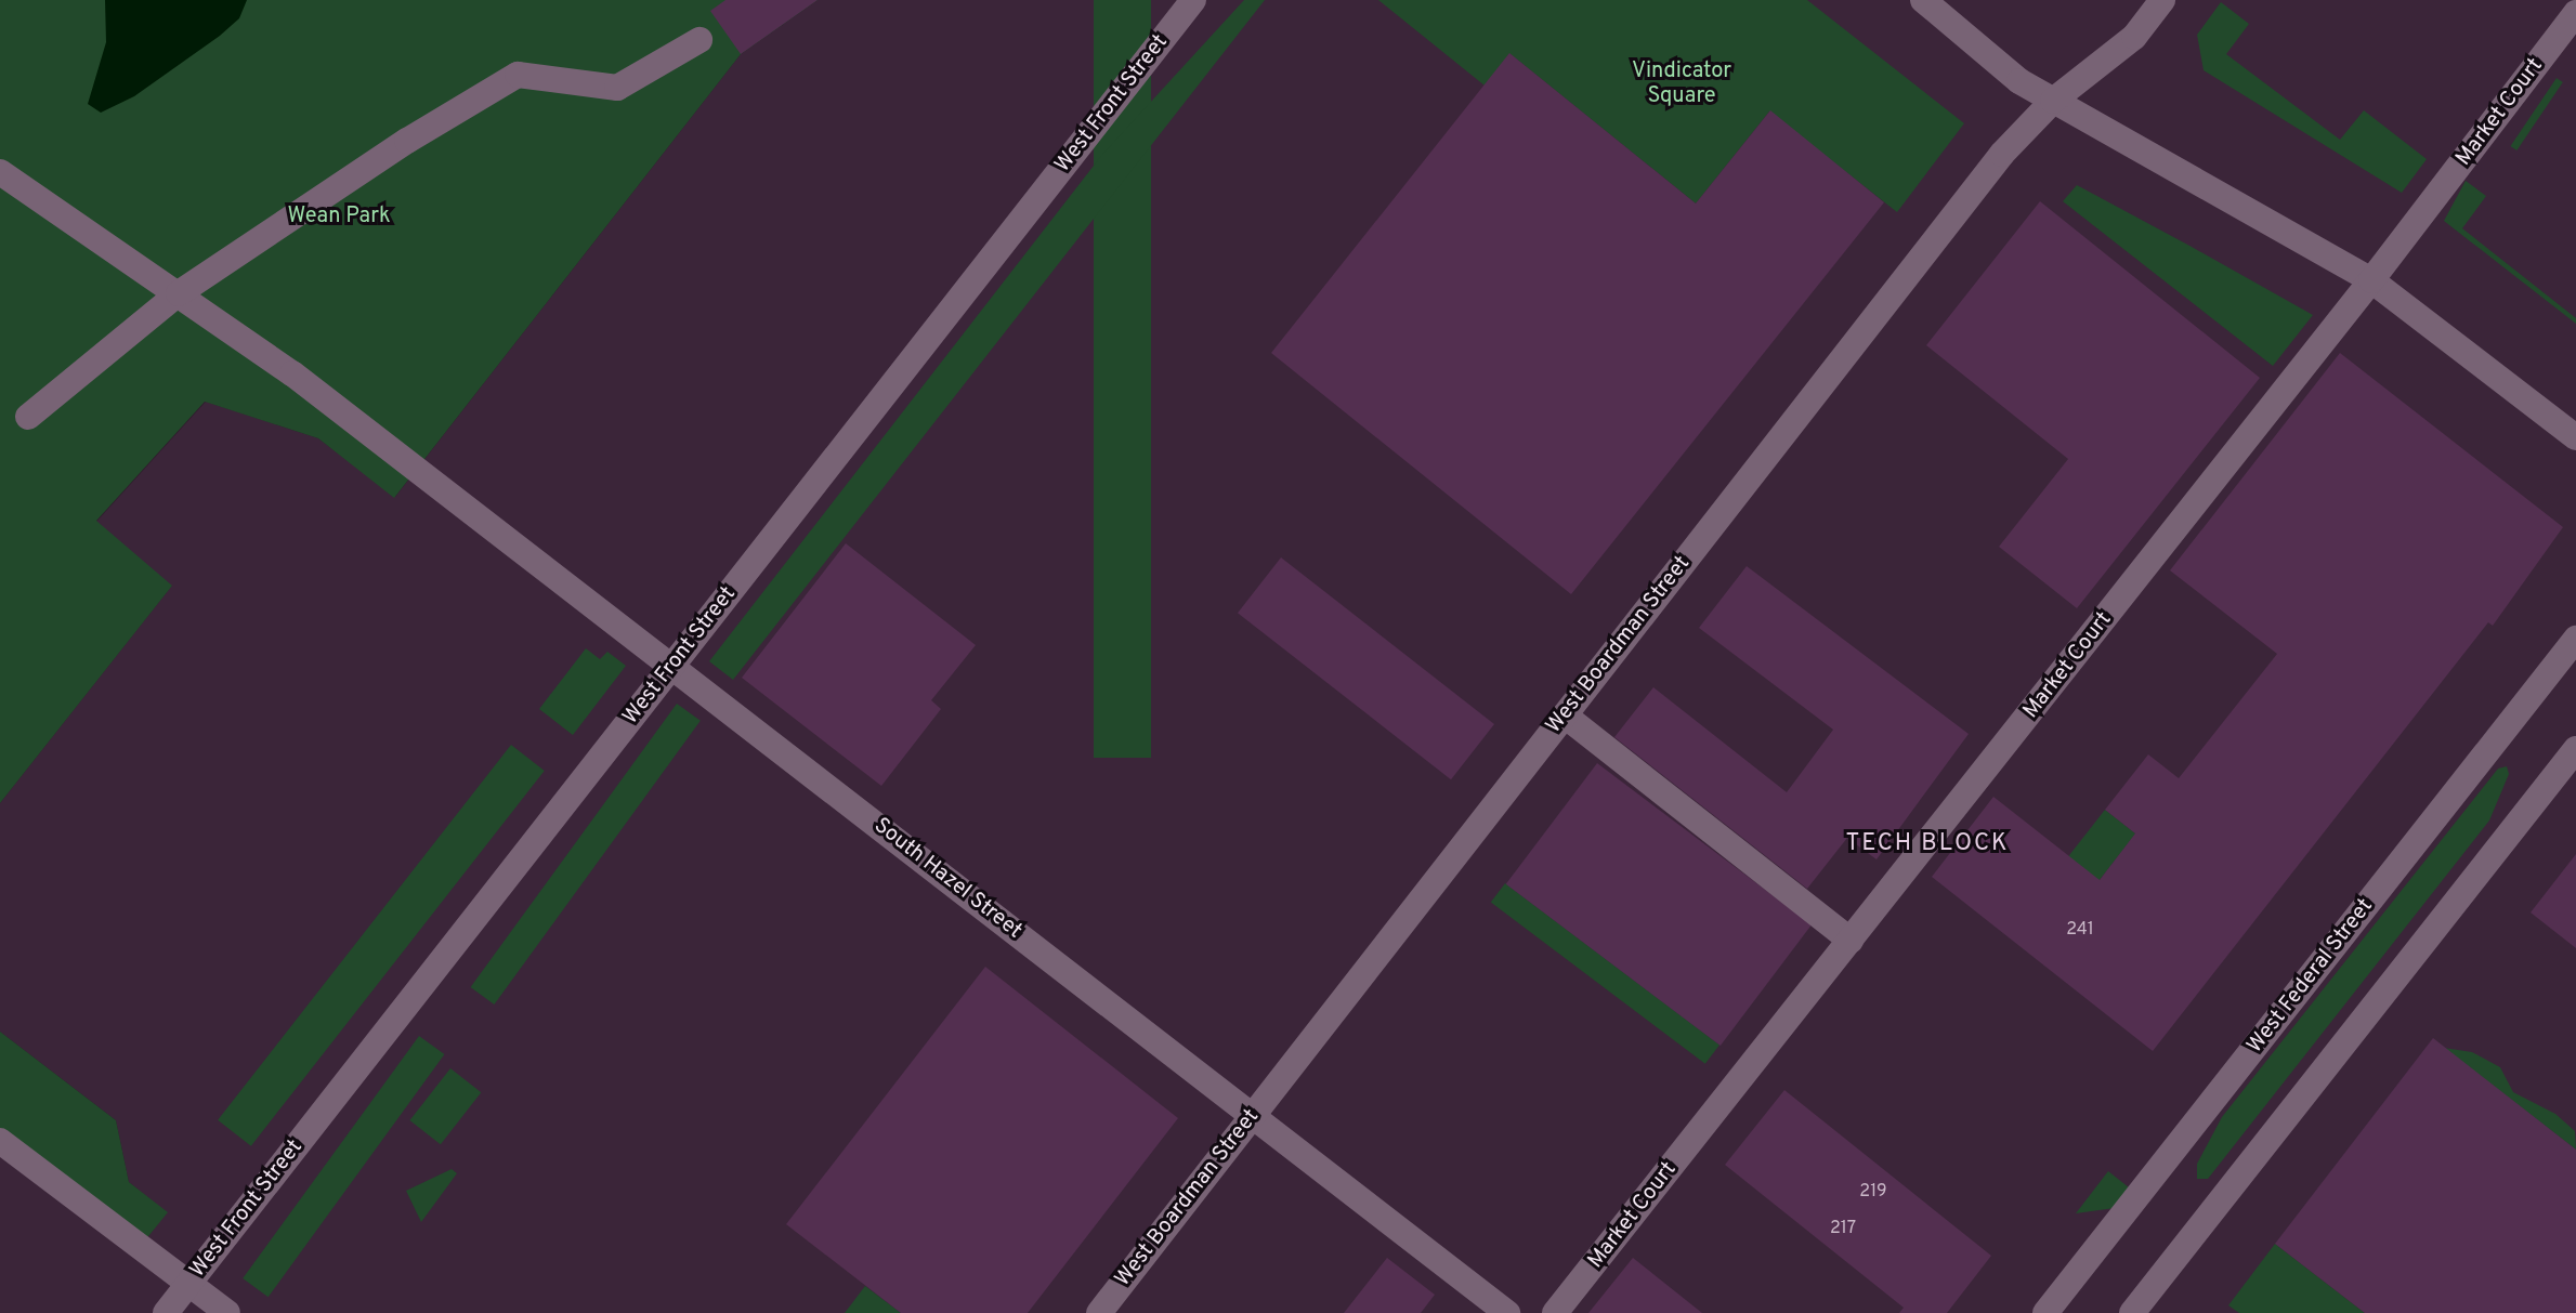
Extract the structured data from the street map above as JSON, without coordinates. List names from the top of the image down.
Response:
{
  "streets": {
    "street": [
      "West Front Street",
      "Market Court",
      "West Boardman Street",
      "South Hazel Street",
      "West Federal Street"
    ]
  },
  "crossings": [
    ["West Front Street", "South Hazel Street"],
    ["West Boardman Street", "South Hazel Street"]
  ],
  "districts": ["TECH BLOCK"],
  "parks": ["Vindicator Square", "Wean Park"],
  "house_numbers": ["241", "219", "217"]
}
